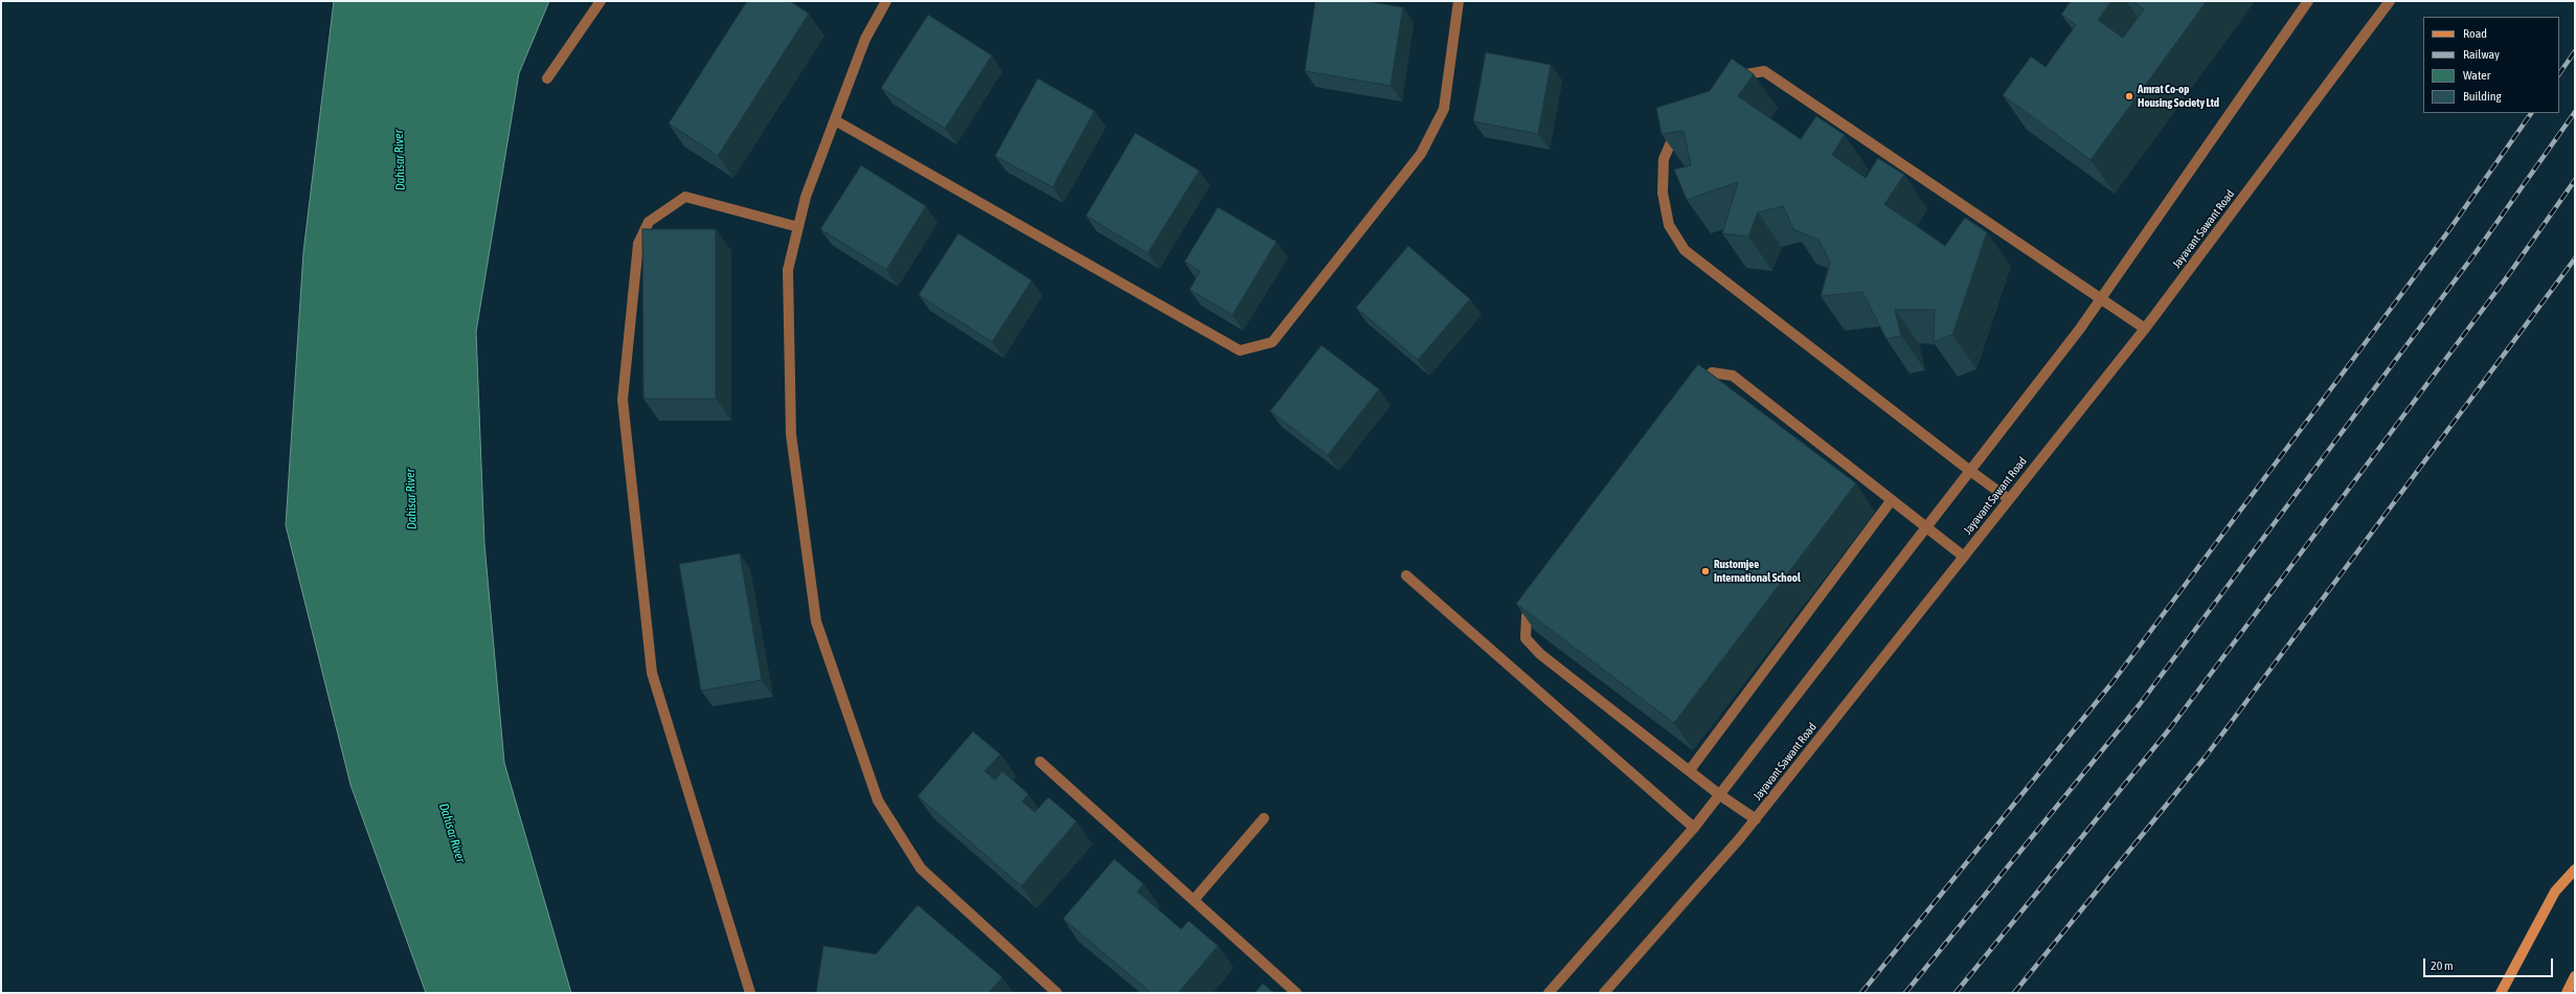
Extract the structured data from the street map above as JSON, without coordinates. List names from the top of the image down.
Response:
{
  "streets": {
    "street": ["Jayavant Sawant Road"]
  },
  "water": ["Dahisar River"],
  "places": ["Amrat Co-op Housing Society Ltd", "Rustomjee International School"],
  "legend": [
    "Road",
    "Railway",
    "Water",
    "Building"
  ],
  "scale_bar": "20 m"
}
